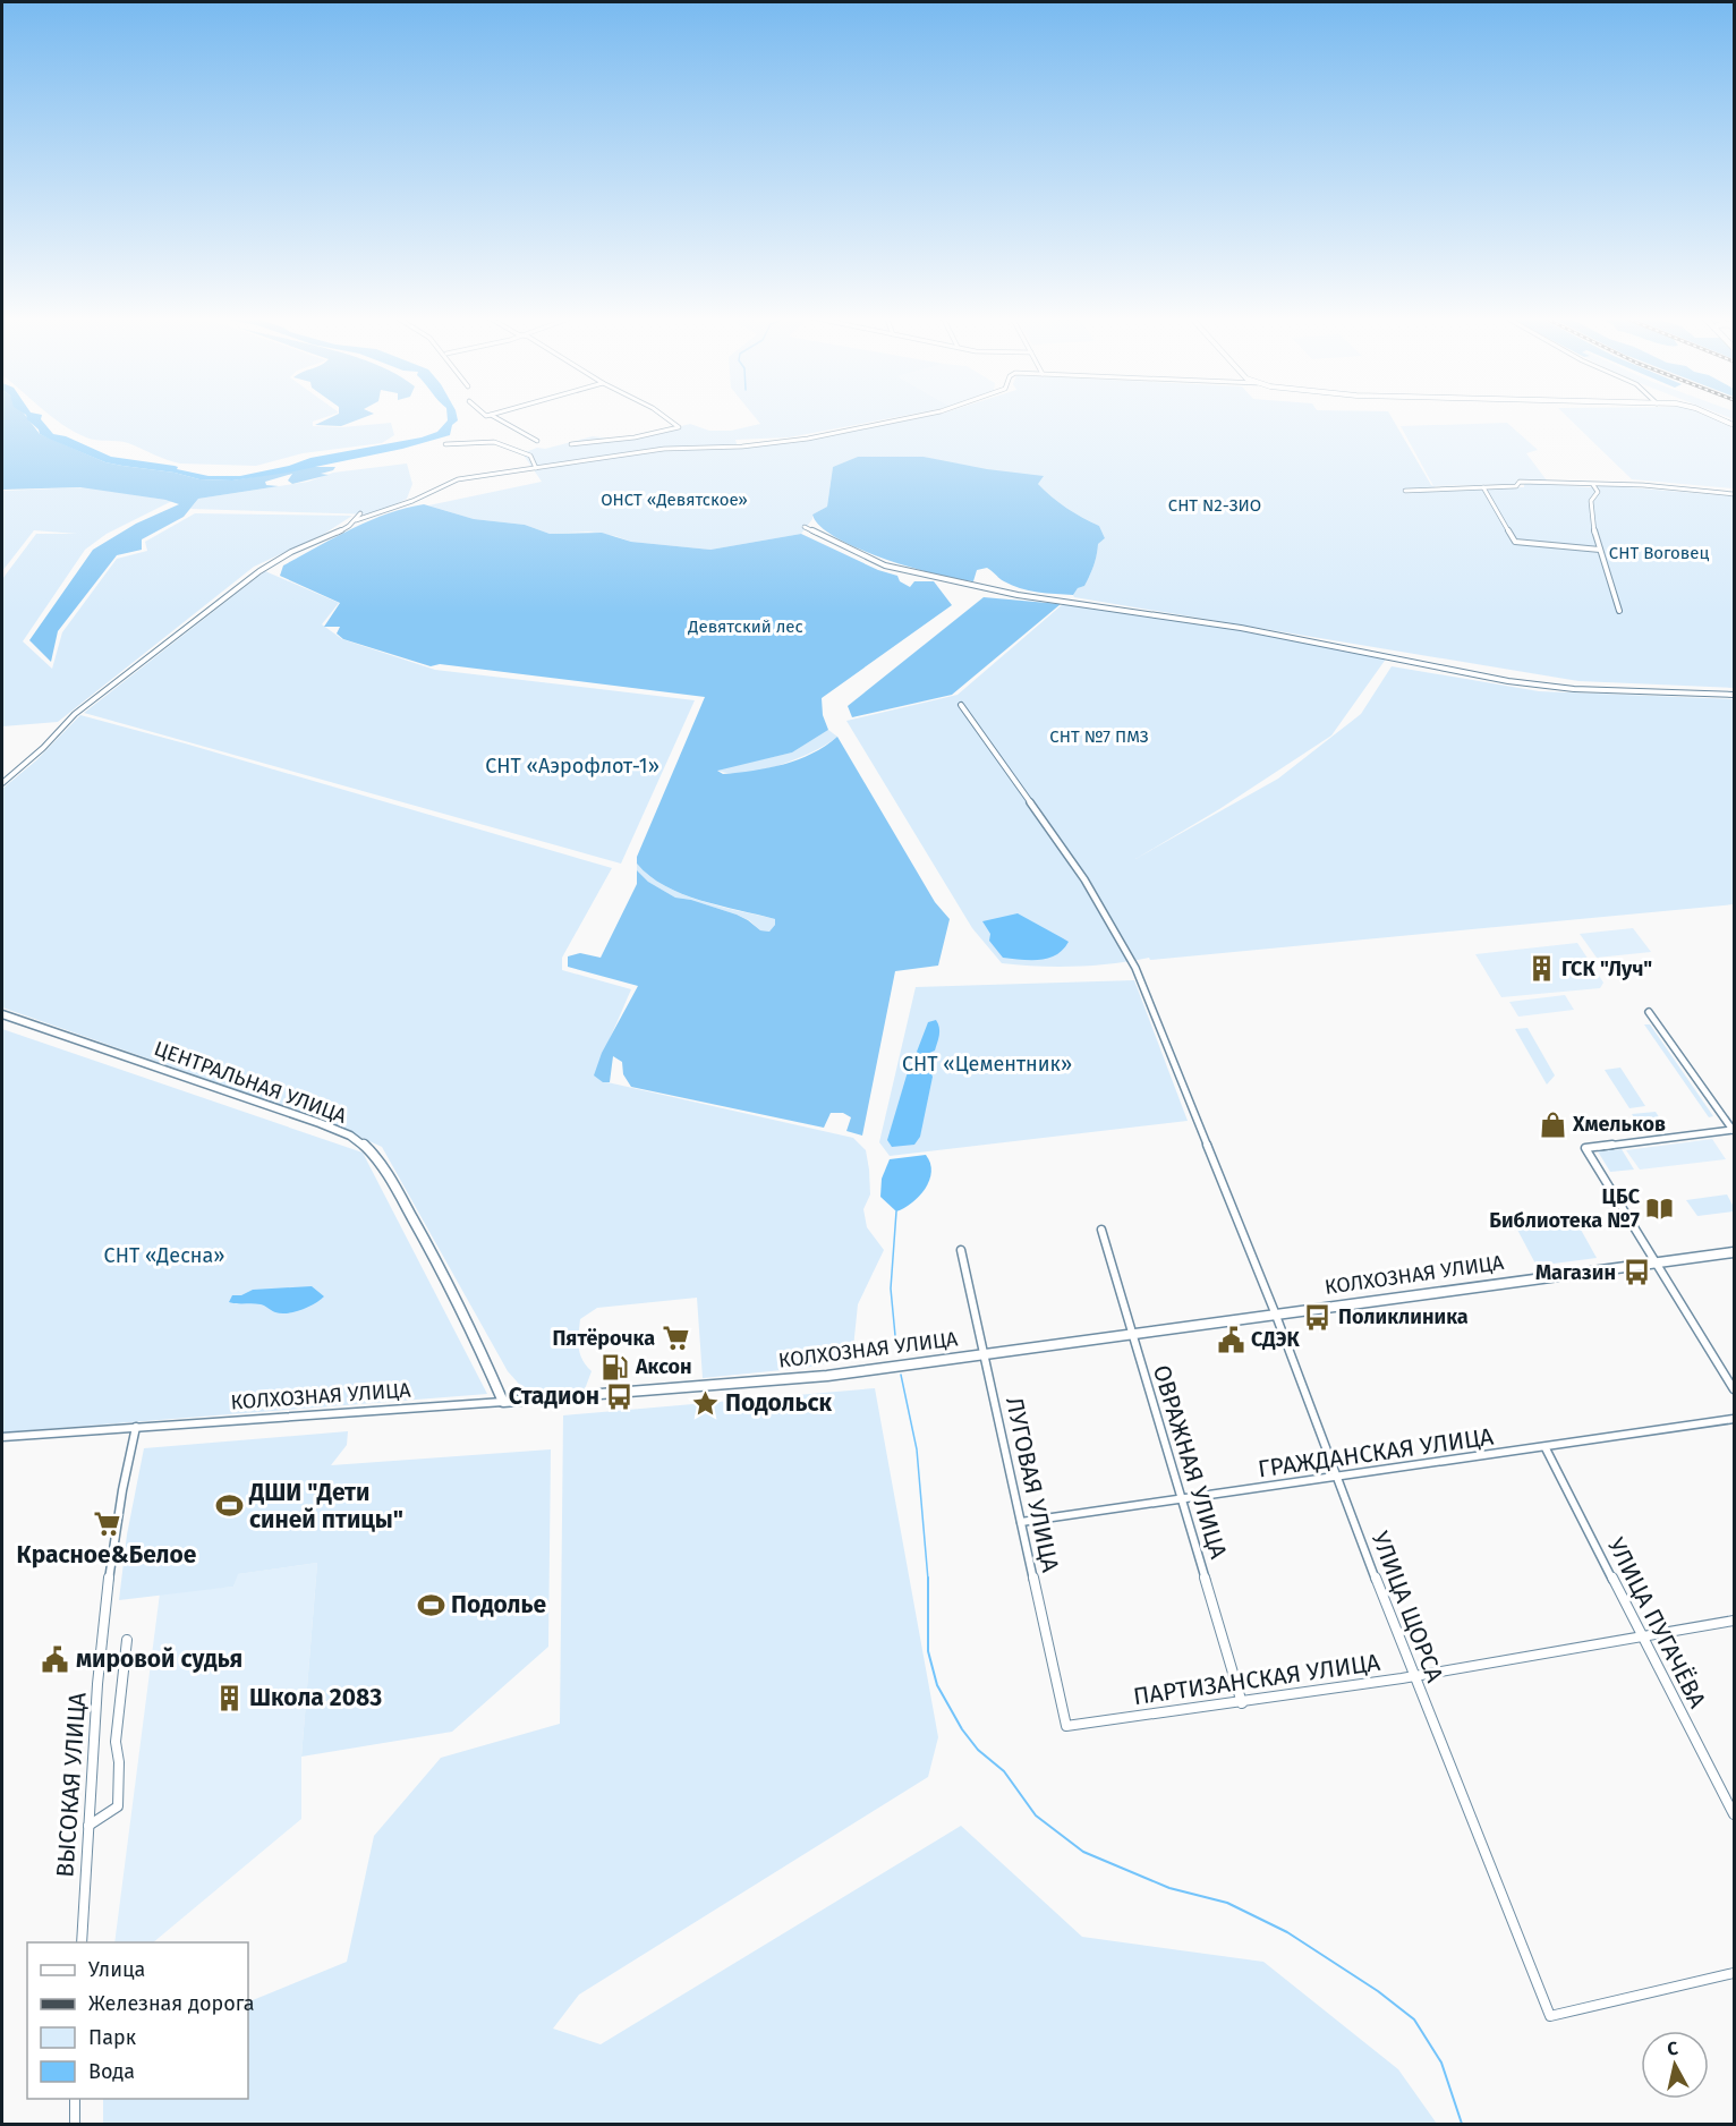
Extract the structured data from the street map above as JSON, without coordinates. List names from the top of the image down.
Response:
{
  "streets": {
    "street": [
      "ЦЕНТРАЛЬНАЯ УЛИЦА",
      "КОЛХОЗНАЯ УЛИЦА",
      "ГРАЖДАНСКАЯ УЛИЦА",
      "ОВРАЖНАЯ УЛИЦА",
      "ЛУГОВАЯ УЛИЦА",
      "УЛИЦА ЩОРСА",
      "УЛИЦА ПУГАЧЁВА",
      "ПАРТИЗАНСКАЯ УЛИЦА",
      "ВЫСОКАЯ УЛИЦА"
    ]
  },
  "crossings": [
    ["ЦЕНТРАЛЬНАЯ УЛИЦА", "КОЛХОЗНАЯ УЛИЦА"],
    ["КОЛХОЗНАЯ УЛИЦА", "ОВРАЖНАЯ УЛИЦА"],
    ["КОЛХОЗНАЯ УЛИЦА", "ЛУГОВАЯ УЛИЦА"],
    ["КОЛХОЗНАЯ УЛИЦА", "УЛИЦА ЩОРСА"],
    ["КОЛХОЗНАЯ УЛИЦА", "ВЫСОКАЯ УЛИЦА"],
    ["ГРАЖДАНСКАЯ УЛИЦА", "ОВРАЖНАЯ УЛИЦА"],
    ["ГРАЖДАНСКАЯ УЛИЦА", "ЛУГОВАЯ УЛИЦА"],
    ["ГРАЖДАНСКАЯ УЛИЦА", "УЛИЦА ЩОРСА"],
    ["ГРАЖДАНСКАЯ УЛИЦА", "УЛИЦА ПУГАЧЁВА"],
    ["ОВРАЖНАЯ УЛИЦА", "ПАРТИЗАНСКАЯ УЛИЦА"],
    ["ЛУГОВАЯ УЛИЦА", "ПАРТИЗАНСКАЯ УЛИЦА"],
    ["УЛИЦА ЩОРСА", "ПАРТИЗАНСКАЯ УЛИЦА"],
    ["УЛИЦА ПУГАЧЁВА", "ПАРТИЗАНСКАЯ УЛИЦА"]
  ],
  "parks": [
    "ОНСТ «Девятское»",
    "СНТ N2-ЗИО",
    "СНТ Воговец",
    "Девятский лес",
    "СНТ №7 ПМЗ",
    "СНТ «Аэрофлот-1»",
    "СНТ «Цементник»",
    "СНТ «Десна»"
  ],
  "places": {
    "building": ["ГСК \"Луч\"", "Школа 2083"],
    "shop": ["Хмельков"],
    "library": ["ЦБС Библиотека №7"],
    "bus stop": ["Магазин", "Поликлиника", "Стадион"],
    "supermarket": ["Пятёрочка", "Красное&Белое"],
    "public building": ["СДЭК", "мировой судья"],
    "fuel station": ["Аксон"],
    "place": ["Подольск"],
    "sports": ["ДШИ \"Дети синей птицы\"", "Подолье"]
  },
  "legend": [
    "Улица",
    "Железная дорога",
    "Парк",
    "Вода"
  ],
  "north": "top"
}
